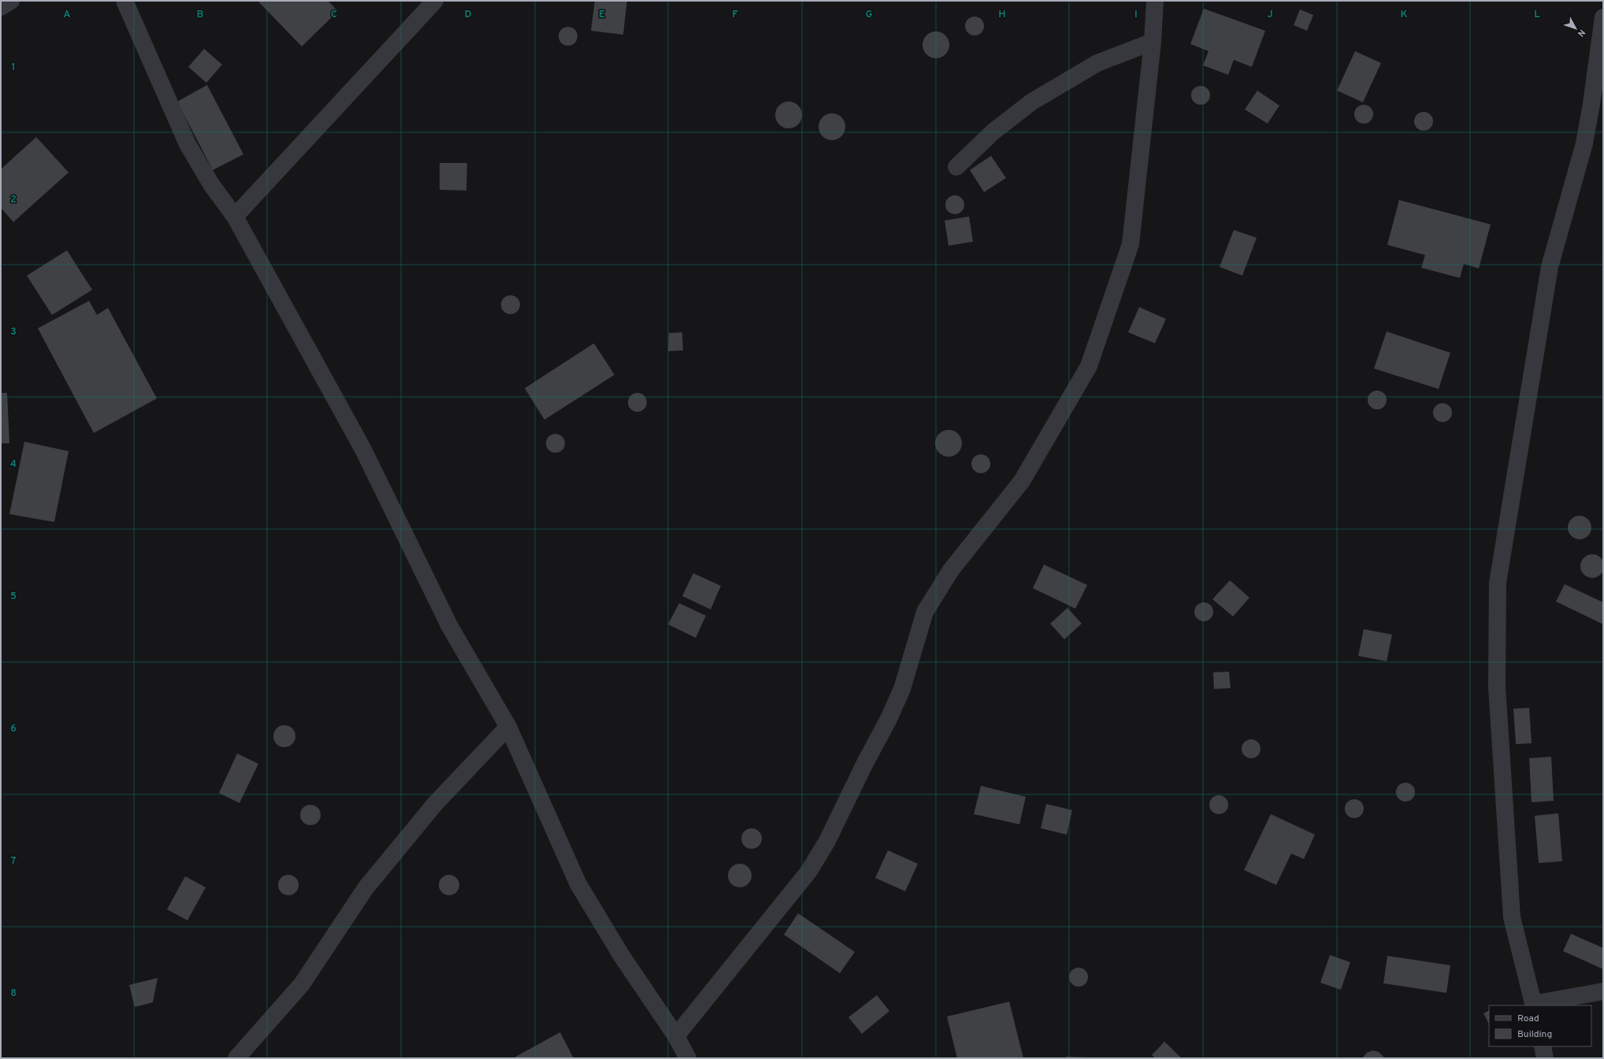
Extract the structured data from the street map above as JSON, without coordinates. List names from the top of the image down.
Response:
{
  "legend": ["Road", "Building"],
  "north": "bottom right",
  "grid": {
    "columns": [
      "A",
      "B",
      "C",
      "D",
      "E",
      "F",
      "G",
      "H",
      "I",
      "J",
      "K",
      "L"
    ],
    "rows": [
      "1",
      "2",
      "3",
      "4",
      "5",
      "6",
      "7",
      "8"
    ]
  }
}
